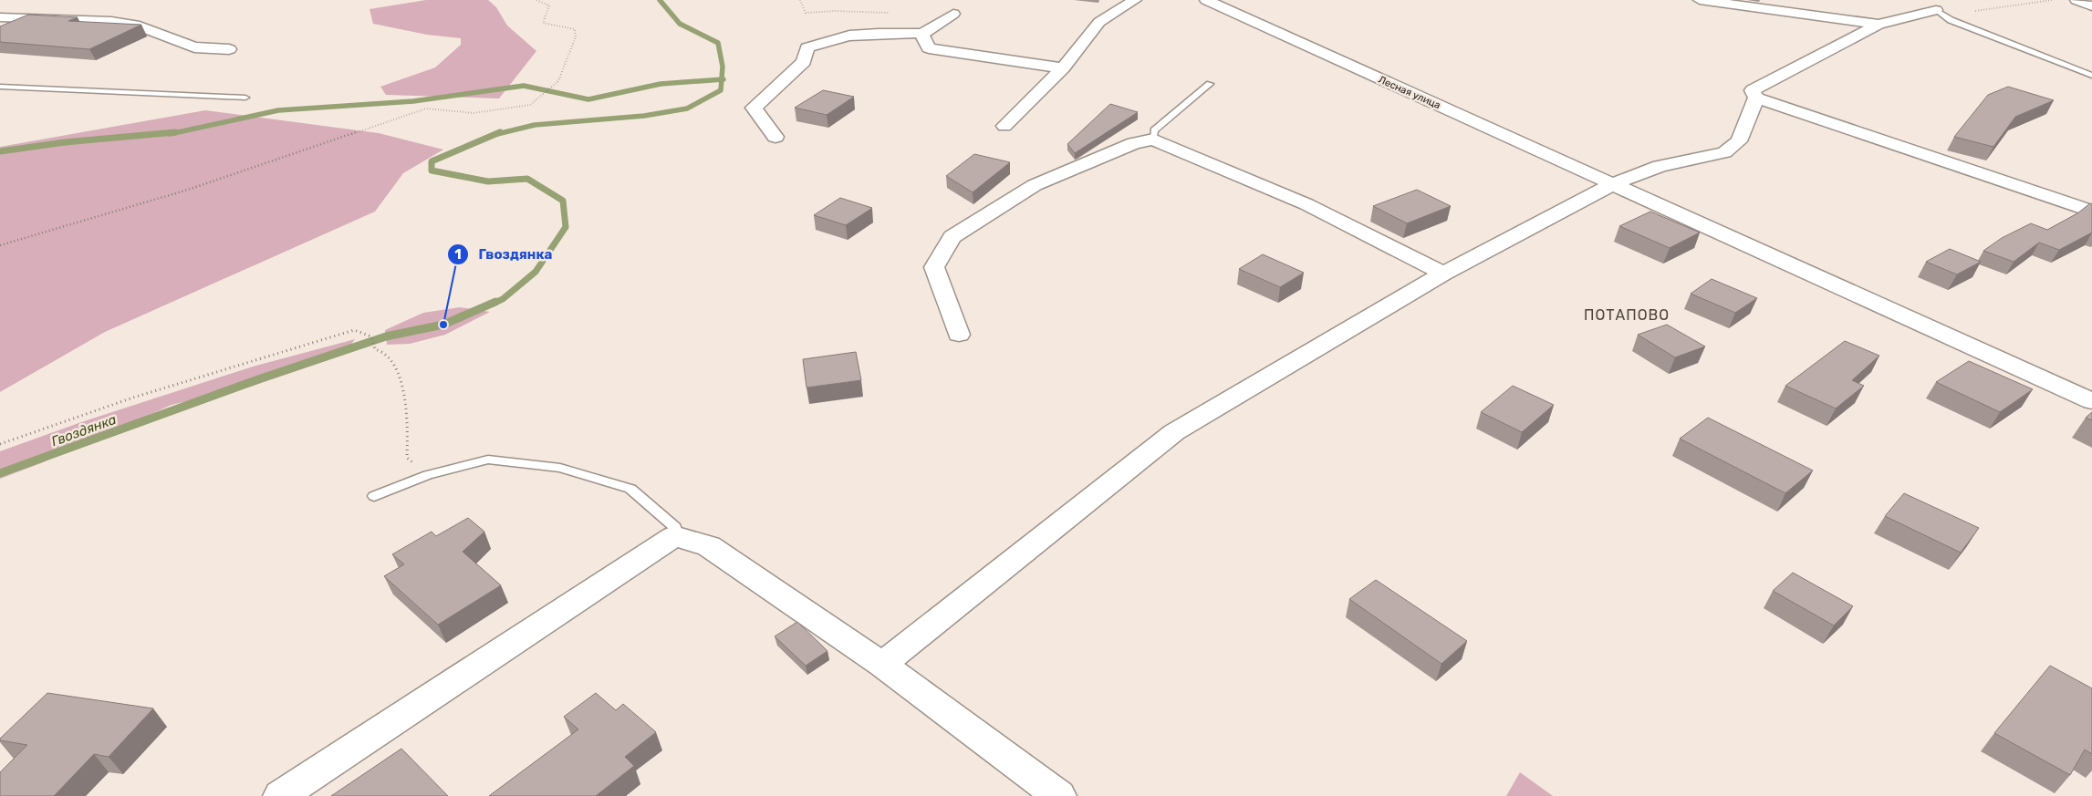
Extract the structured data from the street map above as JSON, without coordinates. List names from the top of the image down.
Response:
{
  "streets": {
    "street": ["Лесная улица"]
  },
  "districts": ["ПОТАПОВО"],
  "water": ["Гвоздянка"],
  "places": ["Гвоздянка"]
}
